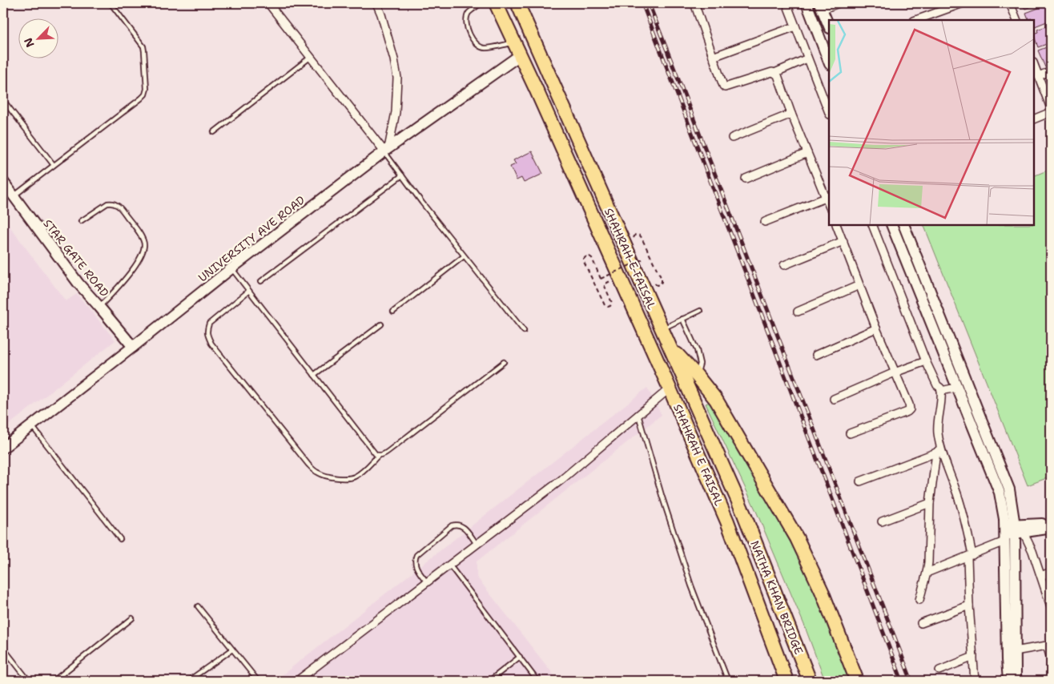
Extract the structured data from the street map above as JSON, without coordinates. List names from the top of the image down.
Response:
{
  "streets": {
    "highway": ["SHAHRAH-E-FAISAL", "SHAHRAH E FAISAL", "NATHA KHAN BRIDGE"],
    "street": ["UNIVERSITY AVE ROAD", "STAR GATE ROAD"]
  },
  "crossings": [
    ["UNIVERSITY AVE ROAD", "STAR GATE ROAD"],
    ["UNIVERSITY AVE ROAD", "SHAHRAH-E-FAISAL"],
    ["SHAHRAH-E-FAISAL", "SHAHRAH E FAISAL"],
    ["SHAHRAH-E-FAISAL", "NATHA KHAN BRIDGE"],
    ["SHAHRAH E FAISAL", "NATHA KHAN BRIDGE"]
  ],
  "north": "bottom left"
}
